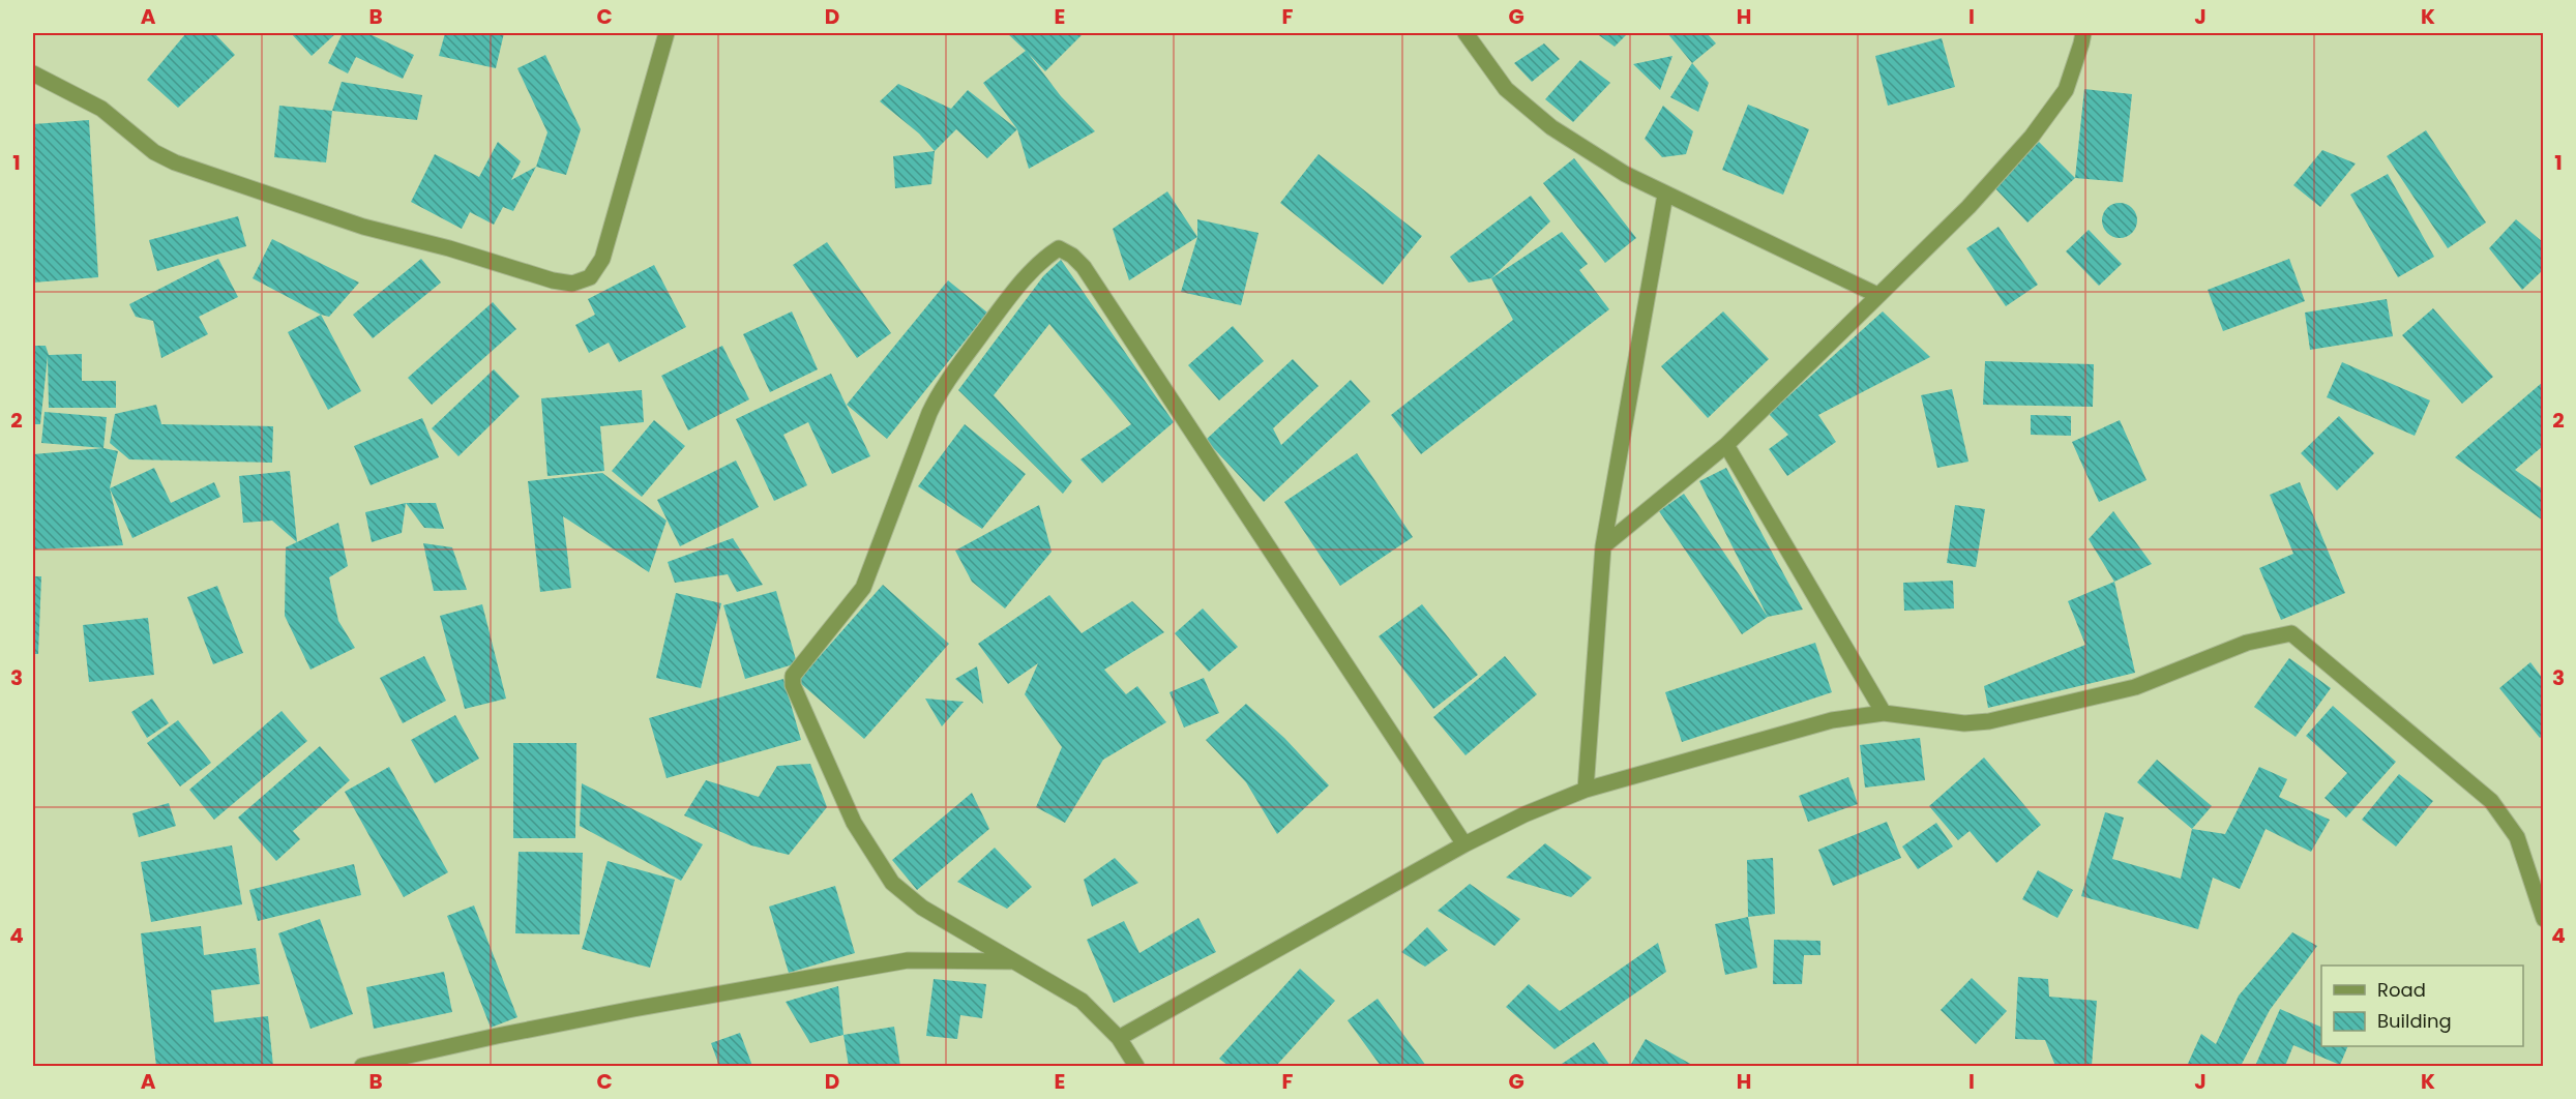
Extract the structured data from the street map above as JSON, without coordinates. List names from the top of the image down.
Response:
{
  "legend": ["Road", "Building"],
  "grid": {
    "columns": [
      "A",
      "B",
      "C",
      "D",
      "E",
      "F",
      "G",
      "H",
      "I",
      "J",
      "K"
    ],
    "rows": [
      "1",
      "2",
      "3",
      "4"
    ]
  }
}
